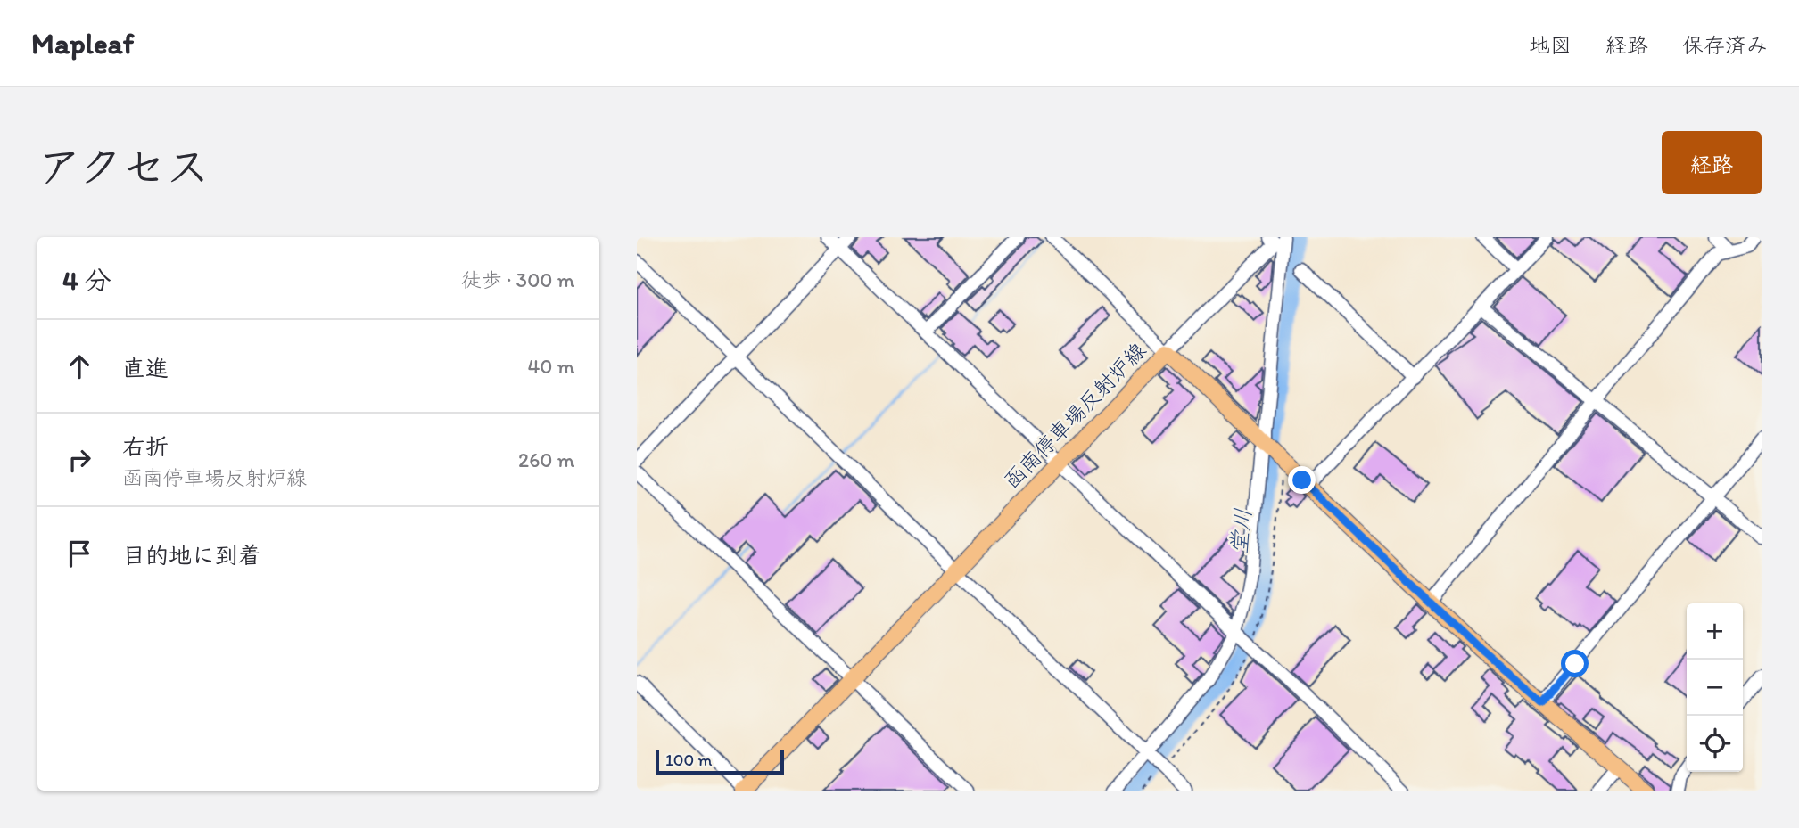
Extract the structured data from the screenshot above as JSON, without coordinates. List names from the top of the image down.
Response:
{
  "streets": {
    "main road": ["函南停車場反射炉線"]
  },
  "water": ["堂川"],
  "scale_bar": "100 m",
  "page": {
    "header": "Mapleaf",
    "nav": ["地図", "経路", "保存済み"],
    "title": "アクセス",
    "buttons": "経路",
    "heading": ["4 分", "徒歩 · 300 m"],
    "list": [
      ["直進", "40 m"],
      ["右折", "函南停車場反射炉線", "260 m"],
      "目的地に到着"
    ],
    "map_buttons": ["+", "−"],
    "scale": "100 m"
  }
}
